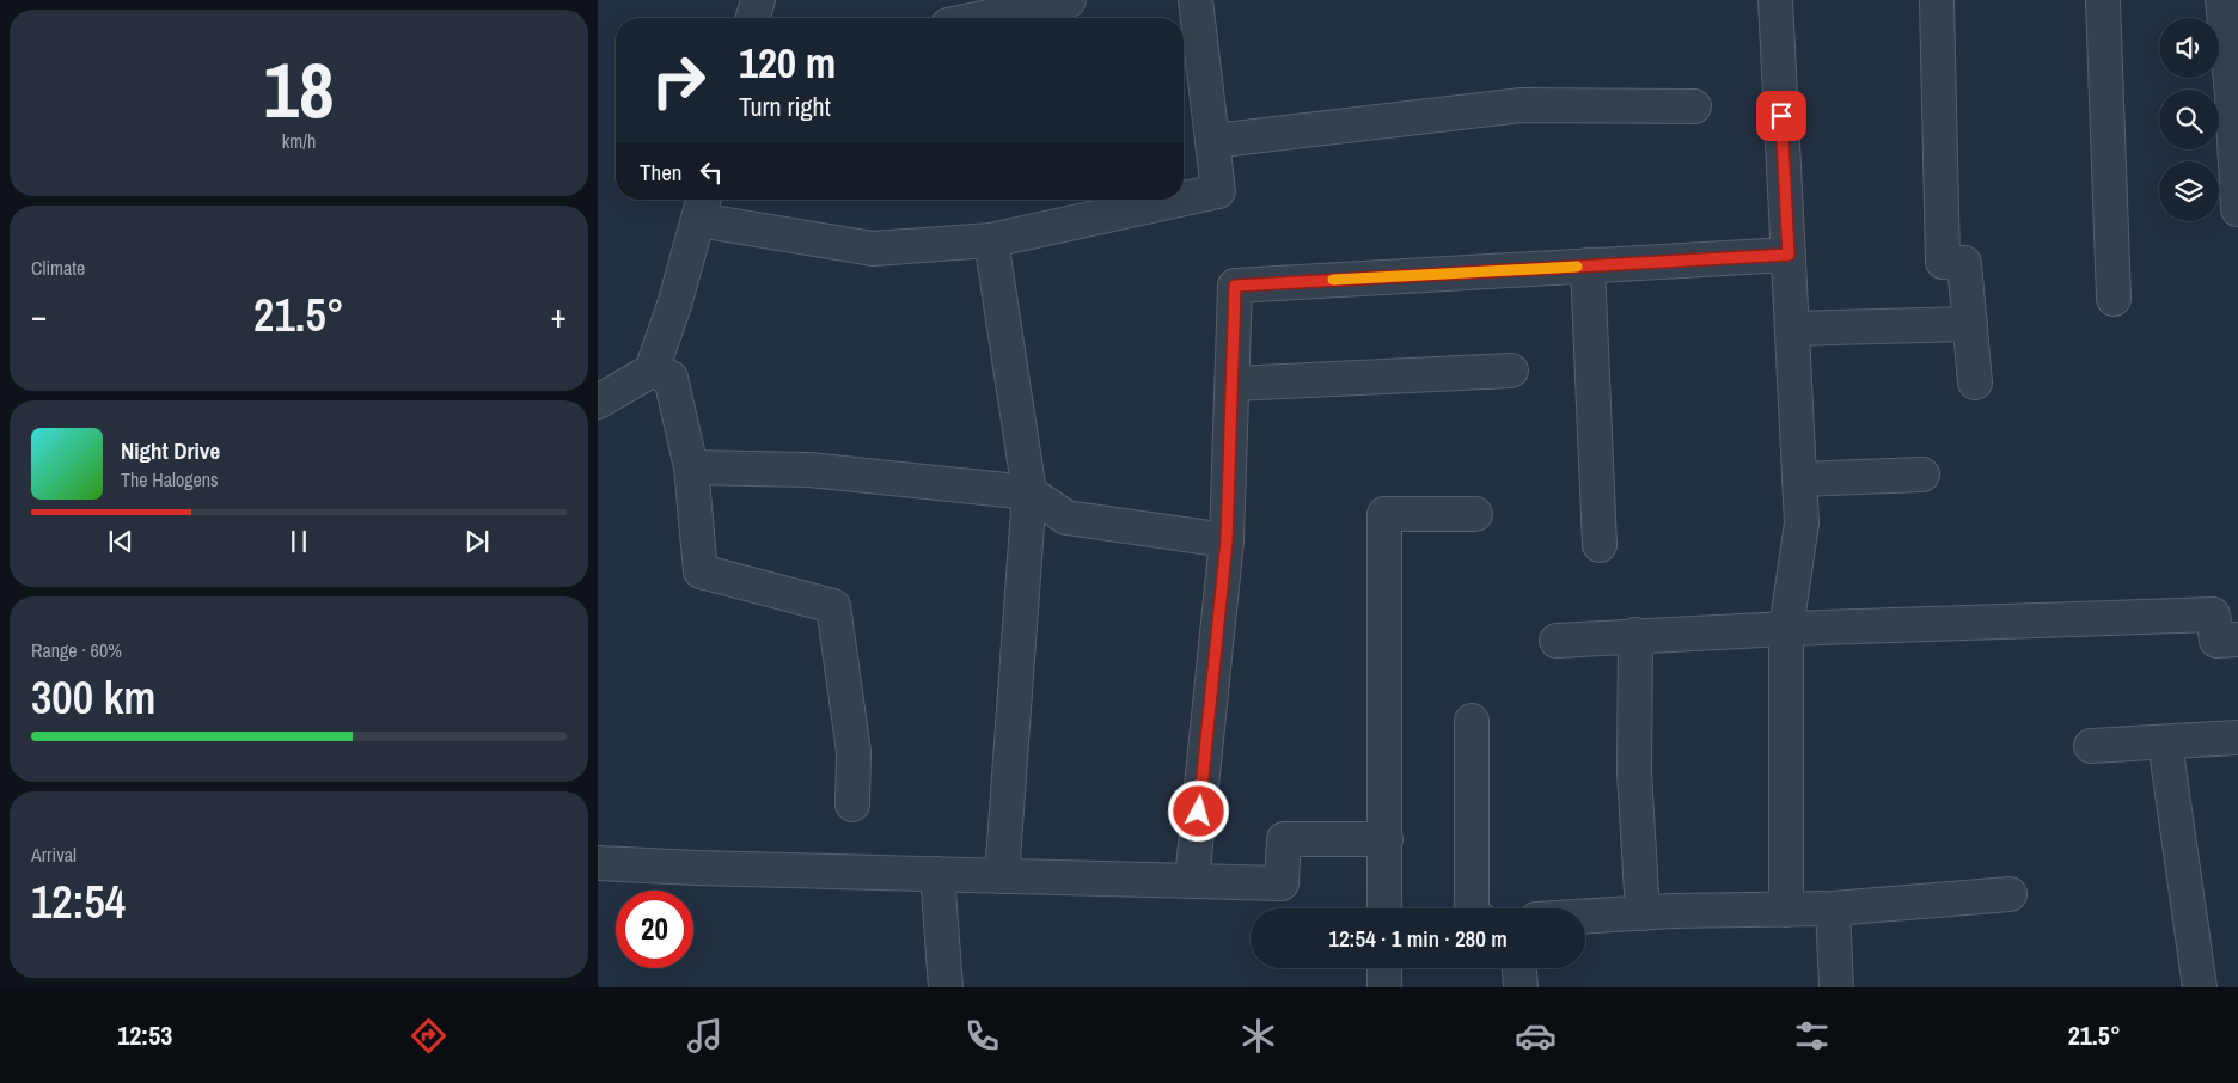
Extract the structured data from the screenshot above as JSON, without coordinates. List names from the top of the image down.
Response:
{
  "page": {
    "tile": [
      ["18", "km/h"],
      "Climate",
      ["Range · 60%", "300 km"],
      ["Arrival", "12:54"]
    ],
    "turn": ["120 m", "Turn right"],
    "then": "Then",
    "heat": ["−", "21.5°", "+"],
    "song": ["Night Drive", "The Halogens"],
    "limit": "20",
    "trip": "12:54 · 1 min · 280 m",
    "tabs": ["12:53", "21.5°"]
  }
}
